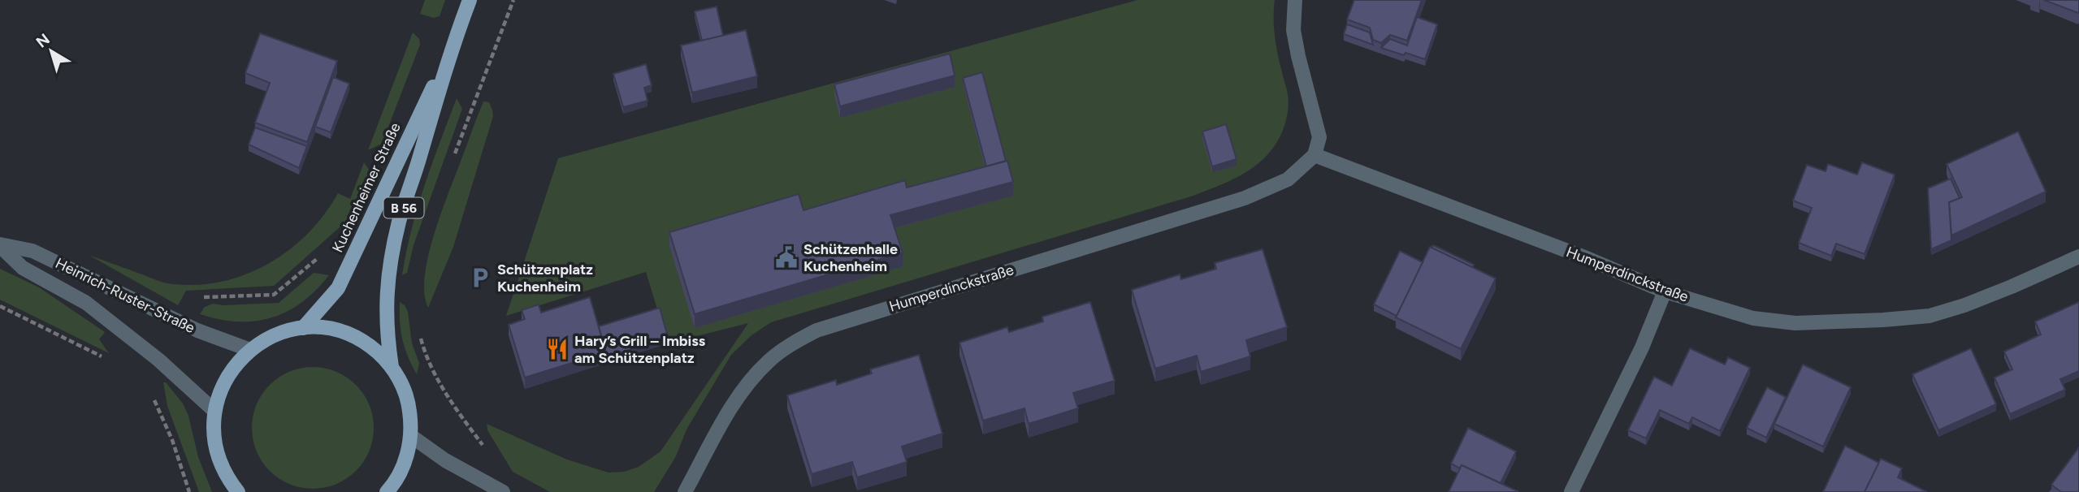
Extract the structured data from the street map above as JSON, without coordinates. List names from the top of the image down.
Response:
{
  "streets": {
    "main road": ["Kuchenheimer Straße", "B 56"],
    "street": ["Humperdinckstraße", "Heinrich-Ruster-Straße"]
  },
  "places": {
    "public building": ["Schützenhalle Kuchenheim"],
    "parking": ["Schützenplatz Kuchenheim"],
    "restaurant": ["Hary’s Grill – Imbiss am Schützenplatz"]
  },
  "north": "top left"
}
